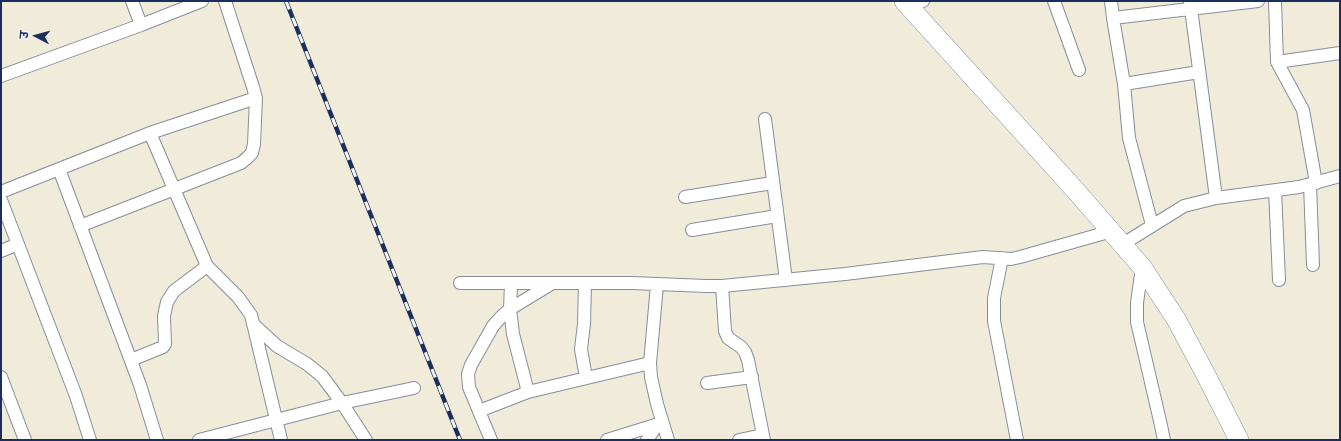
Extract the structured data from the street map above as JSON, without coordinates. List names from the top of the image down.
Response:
{
  "north": "left"
}
